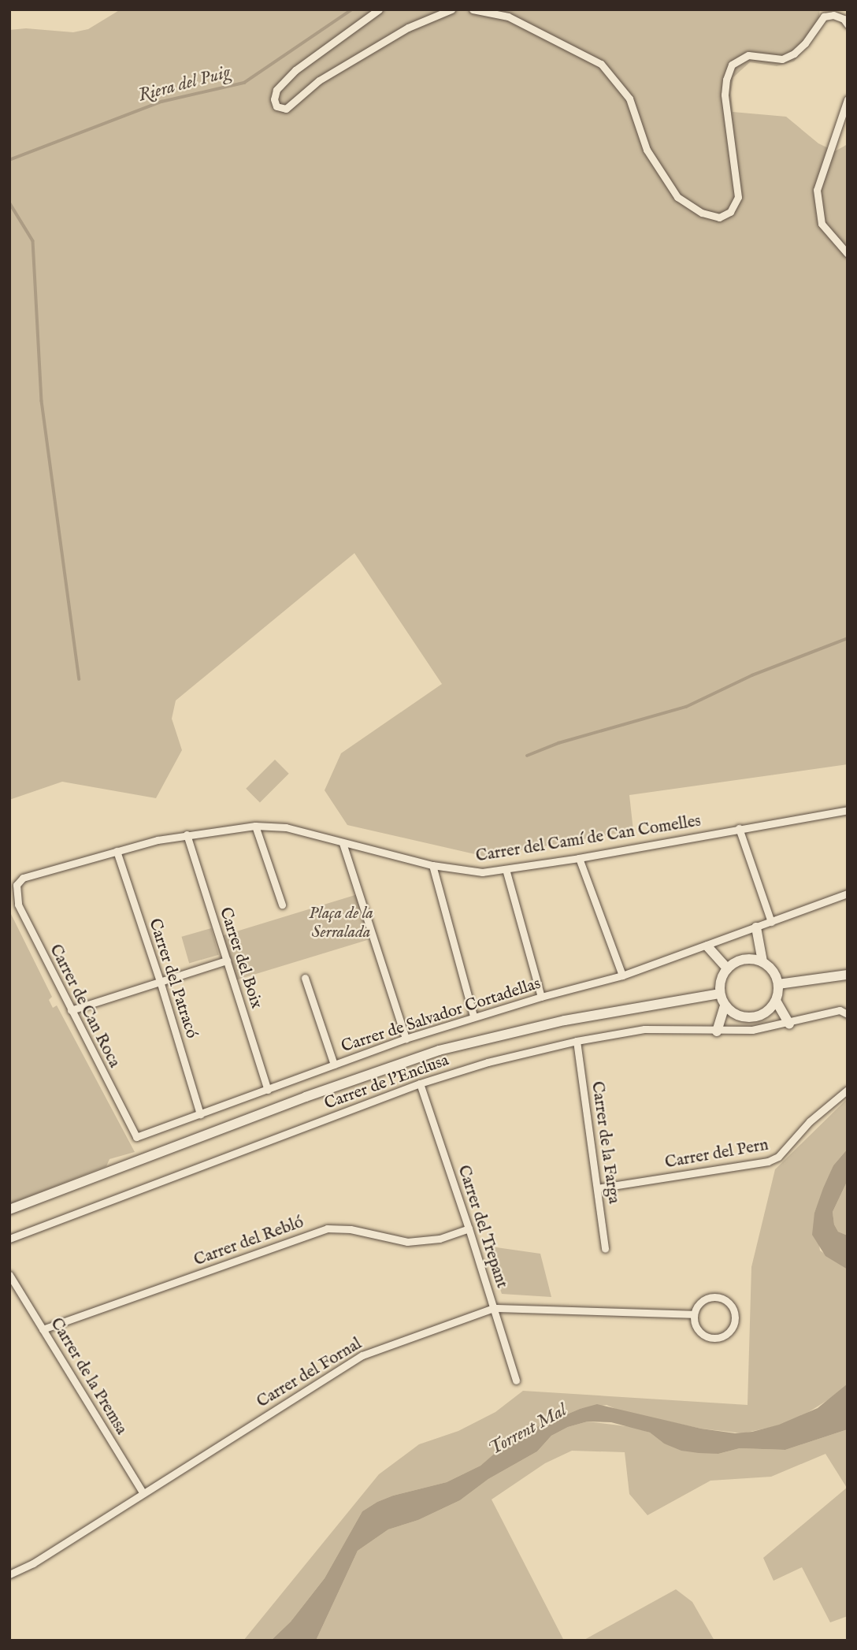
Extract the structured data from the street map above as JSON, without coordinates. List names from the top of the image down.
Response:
{
  "streets": {
    "street": [
      "Carrer del Camí de Can Comelles",
      "Carrer del Boix",
      "Carrer del Patracó",
      "Carrer de Can Roca",
      "Carrer de Salvador Cortadellas",
      "Carrer de l'Enclusa",
      "Carrer de la Farga",
      "Carrer del Pern",
      "Carrer del Trepant",
      "Carrer del Rebló",
      "Carrer del Fornal",
      "Carrer de la Premsa"
    ]
  },
  "crossings": [
    ["Carrer del Camí de Can Comelles", "Carrer del Boix"],
    ["Carrer del Camí de Can Comelles", "Carrer del Patracó"],
    ["Carrer del Camí de Can Comelles", "Carrer de Can Roca"],
    ["Carrer del Boix", "Carrer de Salvador Cortadellas"],
    ["Carrer del Patracó", "Carrer de Salvador Cortadellas"],
    ["Carrer de Can Roca", "Carrer de Salvador Cortadellas"],
    ["Carrer de l'Enclusa", "Carrer de la Farga"],
    ["Carrer de l'Enclusa", "Carrer del Trepant"],
    ["Carrer de la Farga", "Carrer del Pern"],
    ["Carrer del Trepant", "Carrer del Rebló"],
    ["Carrer del Trepant", "Carrer del Fornal"],
    ["Carrer del Rebló", "Carrer de la Premsa"],
    ["Carrer del Fornal", "Carrer de la Premsa"]
  ],
  "water": ["Riera del Puig", "Torrent Mal"],
  "parks": ["Plaça de la Serralada"]
}
